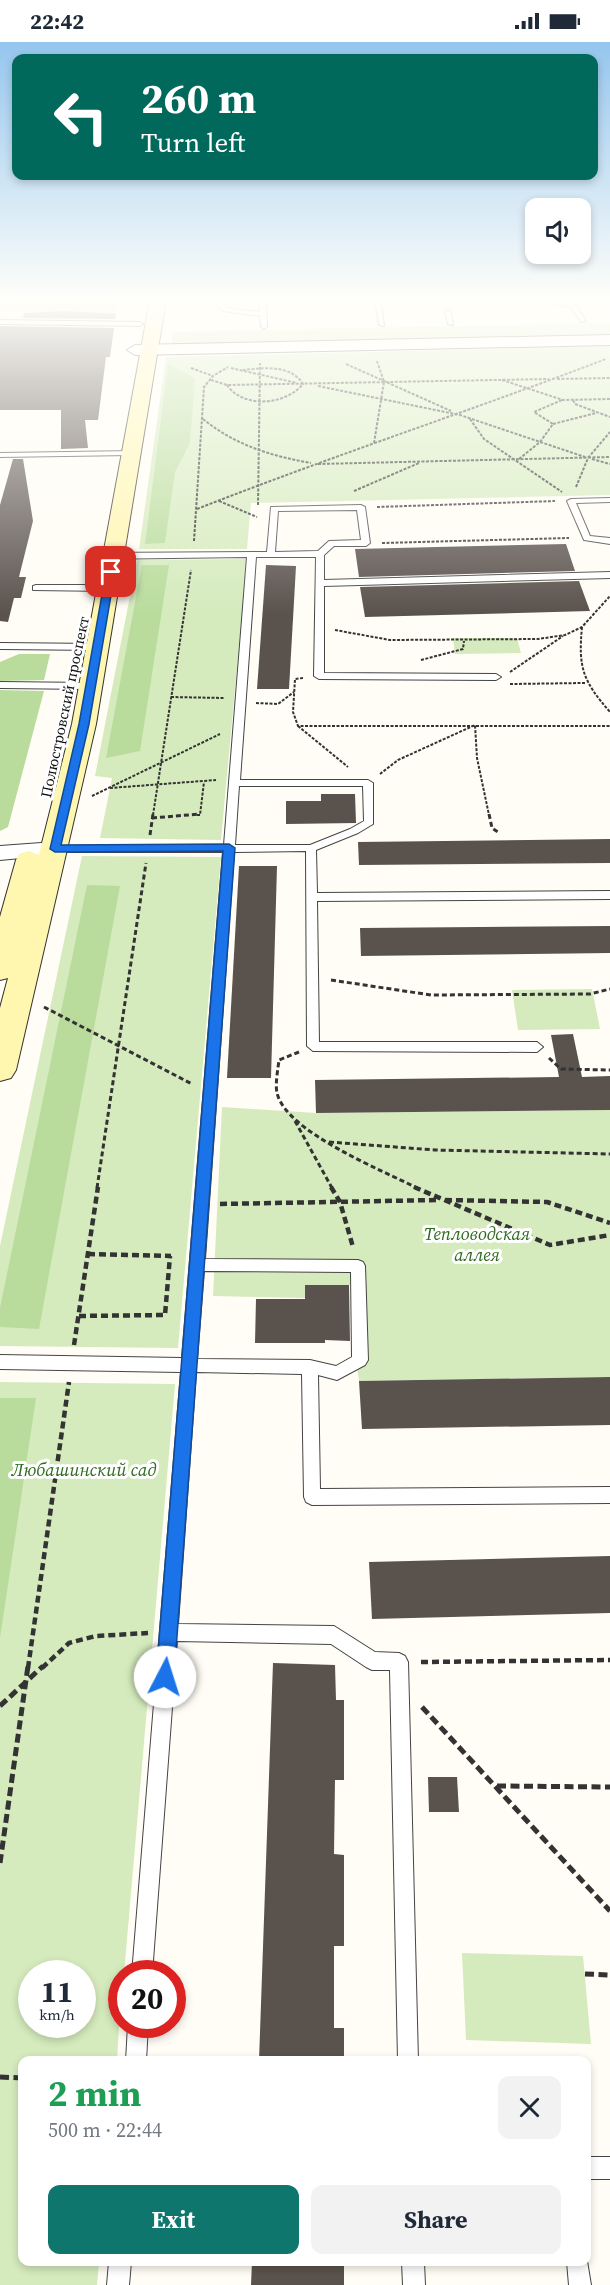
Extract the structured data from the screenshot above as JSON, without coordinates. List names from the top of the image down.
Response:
{
  "streets": {
    "main road": ["Полюстровский проспект"]
  },
  "parks": ["Тепловодская аллея", "Любашинский сад"],
  "page": {
    "status": "22:42",
    "turn": ["260 m", "Turn left"],
    "speed": "11 km/h",
    "limit": "20",
    "heading": ["2 min", "500 m · 22:44"],
    "buttons": ["Exit", "Share"]
  }
}
